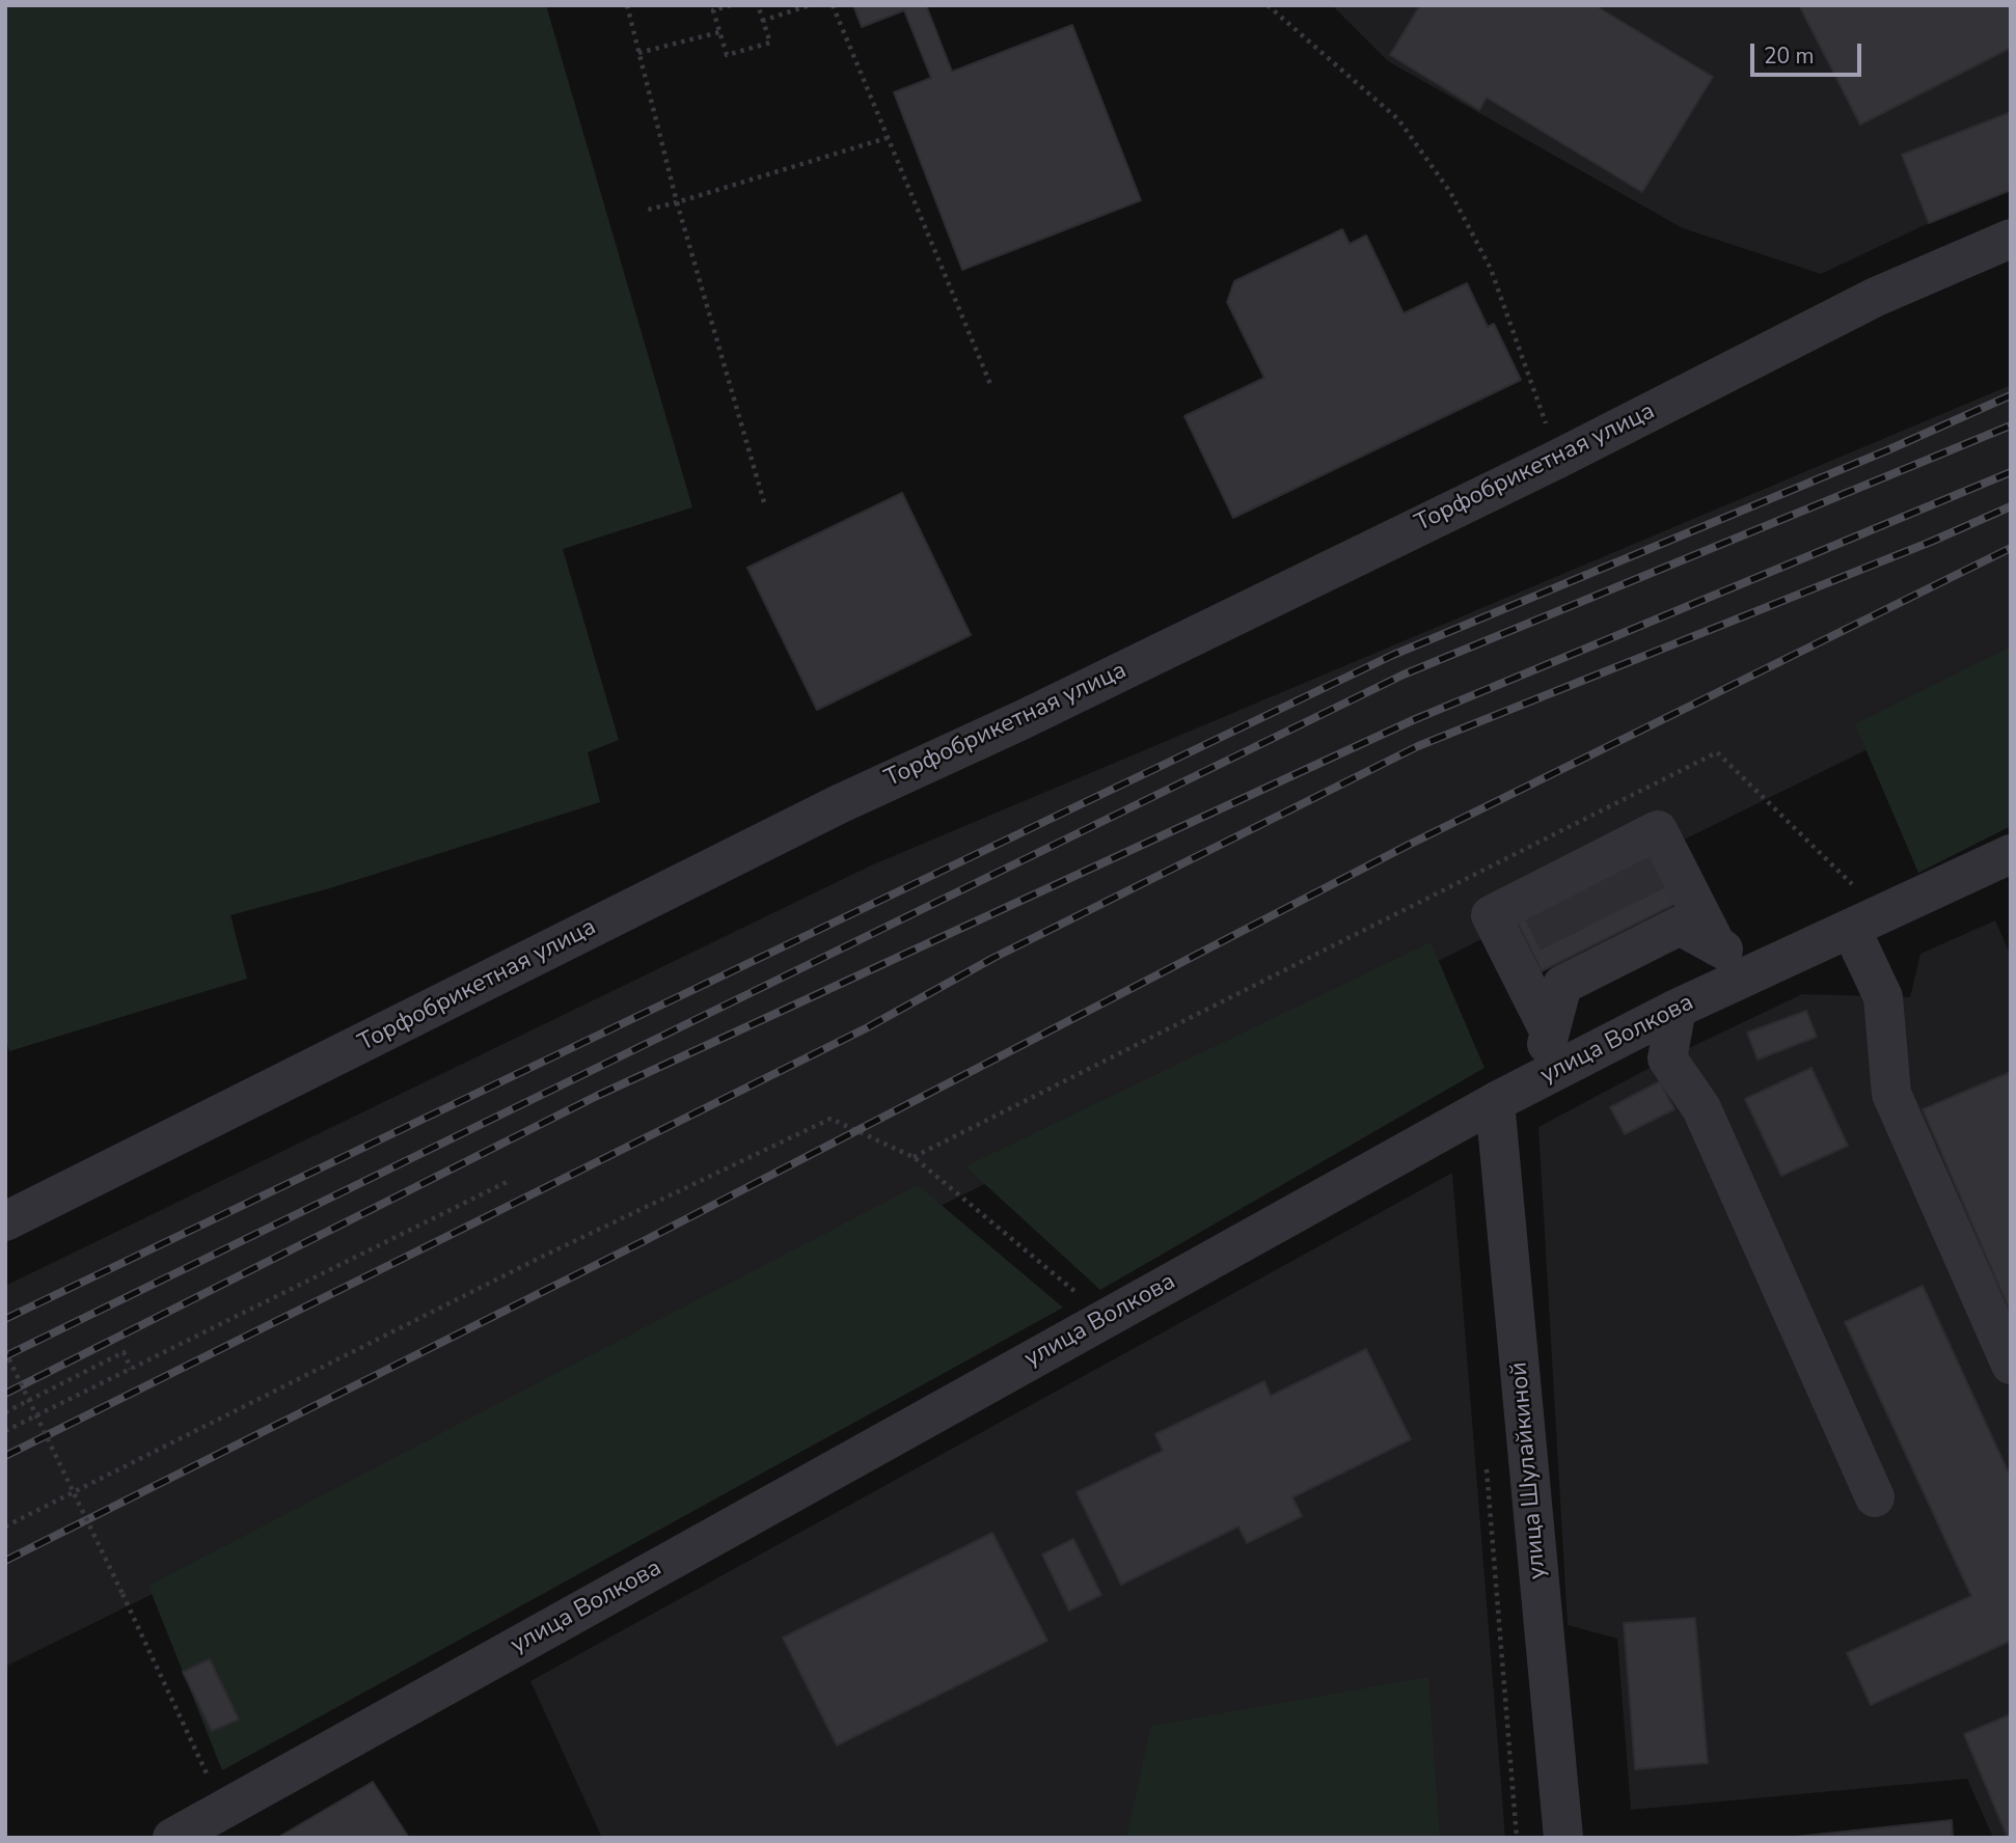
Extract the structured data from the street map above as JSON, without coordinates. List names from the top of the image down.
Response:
{
  "streets": {
    "street": ["Торфобрикетная улица", "улица Волкова", "улица Шулайкиной"]
  },
  "crossings": [
    ["улица Волкова", "улица Шулайкиной"]
  ],
  "scale_bar": "20 m"
}
